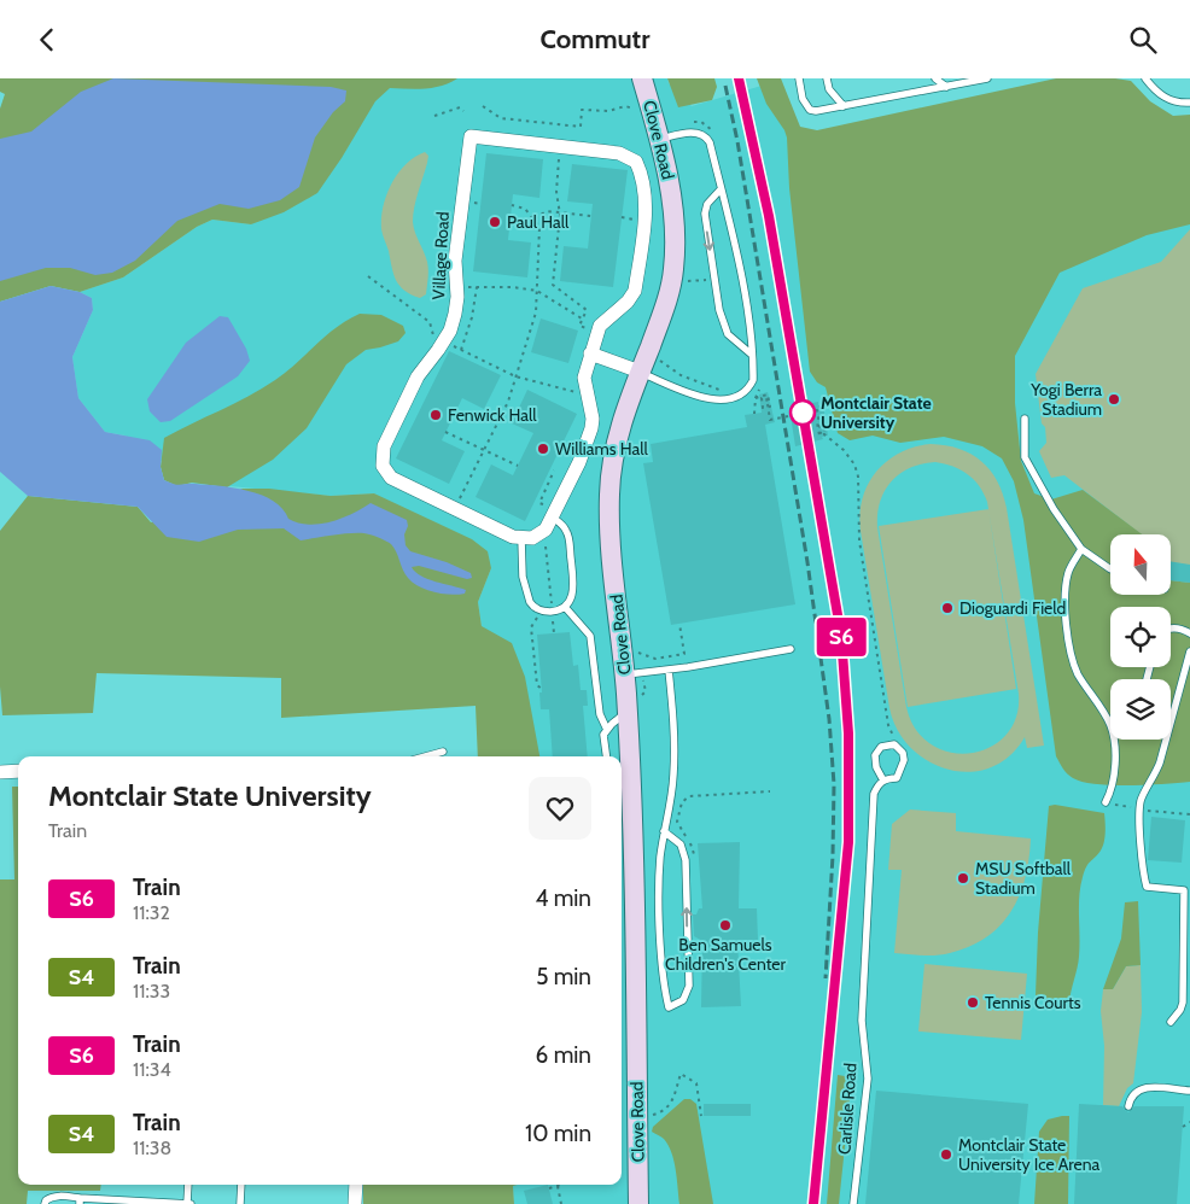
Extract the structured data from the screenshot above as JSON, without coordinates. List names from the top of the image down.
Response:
{
  "streets": {
    "street": ["Clove Road", "Village Road"],
    "lane": ["Carlisle Road"]
  },
  "places": [
    "Paul Hall",
    "Yogi Berra Stadium",
    "Montclair State University",
    "Fenwick Hall",
    "Williams Hall",
    "Dioguardi Field",
    "MSU Softball Stadium",
    "Ben Samuels Children's Center",
    "Tennis Courts",
    "Montclair State University Ice Arena"
  ],
  "north": "top",
  "page": {
    "header": "Commutr",
    "on_map": "S6",
    "heading": ["Montclair State University", "Train"],
    "list": [
      {
        "mark": "S6",
        "name": "Train",
        "note": "11:32",
        "value": "4 min"
      },
      {
        "mark": "S4",
        "name": "Train",
        "note": "11:33",
        "value": "5 min"
      },
      {
        "mark": "S6",
        "name": "Train",
        "note": "11:34",
        "value": "6 min"
      },
      {
        "mark": "S4",
        "name": "Train",
        "note": "11:38",
        "value": "10 min"
      }
    ]
  }
}
